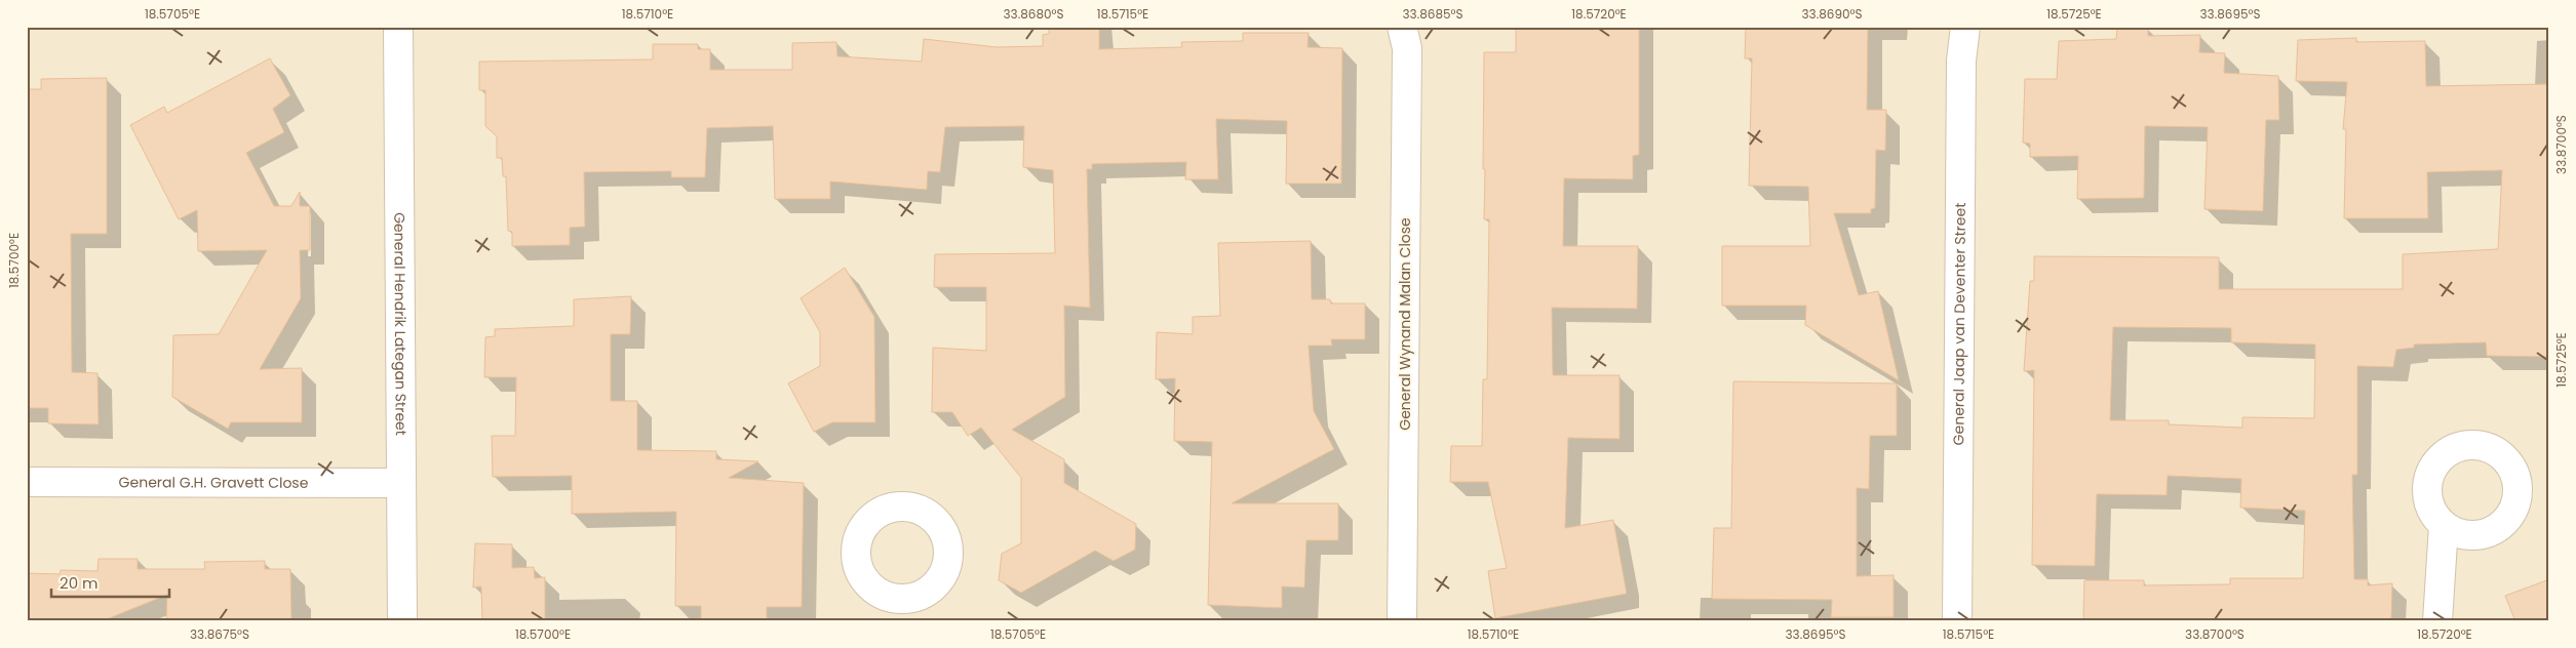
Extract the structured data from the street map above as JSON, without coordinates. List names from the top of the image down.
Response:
{
  "streets": {
    "street": [
      "General Hendrik Lategan Street",
      "General Wynand Malan Close",
      "General Jaap van Deventer Street",
      "General G.H. Gravett Close"
    ]
  },
  "crossings": [
    ["General Hendrik Lategan Street", "General G.H. Gravett Close"]
  ],
  "scale_bar": "20 m",
  "coordinates": [
    "18.5705°E",
    "18.5710°E",
    "33.8680°S",
    "18.5715°E",
    "33.8685°S",
    "18.5720°E",
    "33.8690°S",
    "18.5725°E",
    "33.8695°S",
    "33.8700°S",
    "18.5700°E",
    "33.8675°S"
  ]
}
